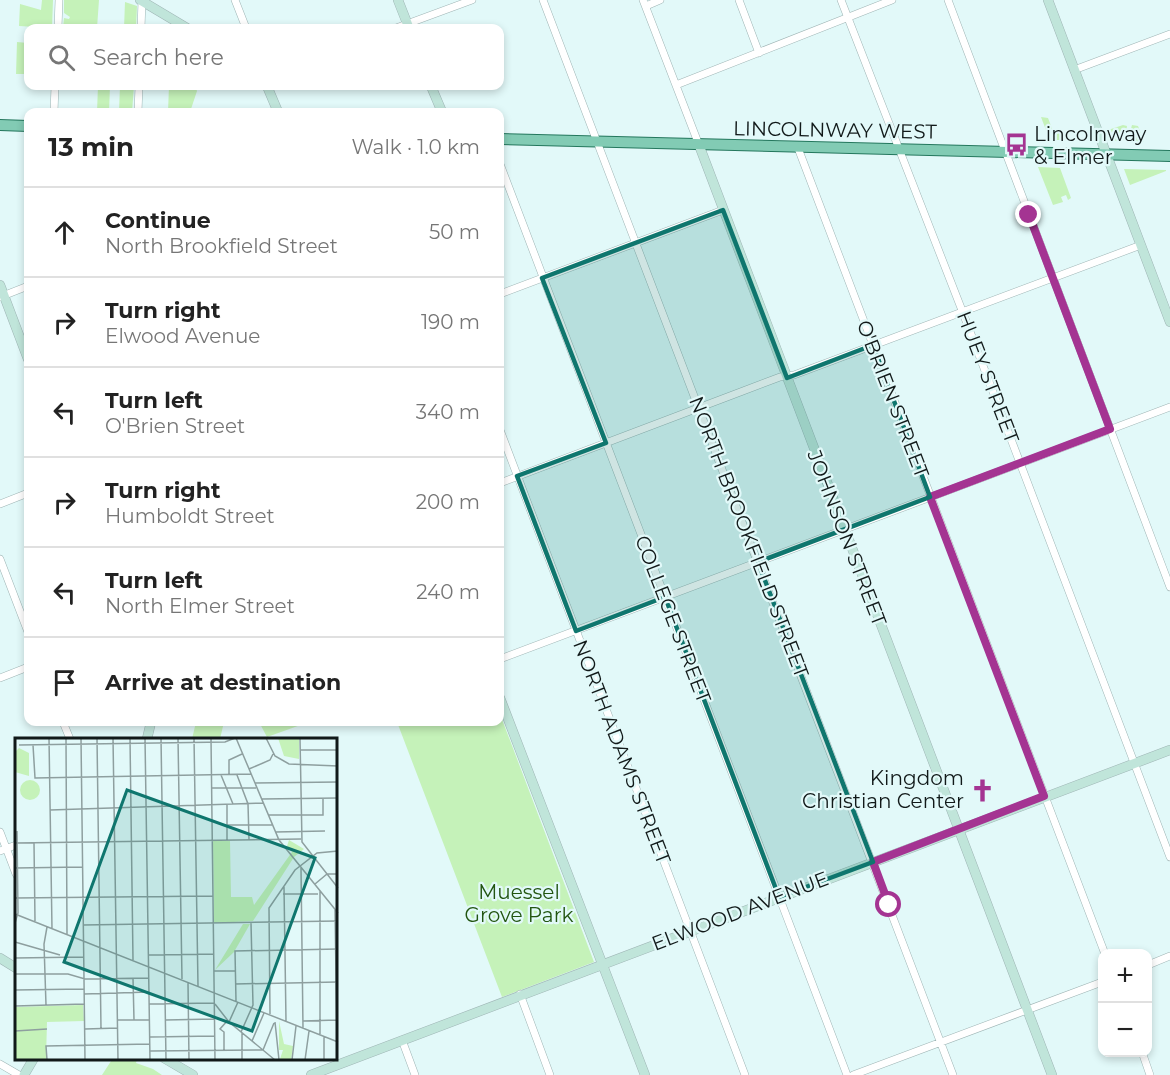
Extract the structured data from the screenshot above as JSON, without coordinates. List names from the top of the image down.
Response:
{
  "streets": {
    "main road": ["LINCOLNWAY WEST"],
    "street": [
      "HUEY STREET",
      "O'BRIEN STREET",
      "NORTH BROOKFIELD STREET",
      "JOHNSON STREET",
      "COLLEGE STREET",
      "NORTH ADAMS STREET",
      "ELWOOD AVENUE"
    ]
  },
  "crossings": [
    ["LINCOLNWAY WEST", "HUEY STREET"],
    ["LINCOLNWAY WEST", "O'BRIEN STREET"],
    ["LINCOLNWAY WEST", "NORTH BROOKFIELD STREET"],
    ["LINCOLNWAY WEST", "JOHNSON STREET"],
    ["HUEY STREET", "ELWOOD AVENUE"],
    ["O'BRIEN STREET", "ELWOOD AVENUE"],
    ["NORTH BROOKFIELD STREET", "ELWOOD AVENUE"],
    ["JOHNSON STREET", "ELWOOD AVENUE"],
    ["COLLEGE STREET", "ELWOOD AVENUE"],
    ["NORTH ADAMS STREET", "ELWOOD AVENUE"]
  ],
  "parks": ["Muessel Grove Park"],
  "places": {
    "bus stop": ["Lincolnway & Elmer"],
    "church": ["Kingdom Christian Center"]
  },
  "page": {
    "search": "Search here",
    "heading": ["13 min", "Walk · 1.0 km"],
    "list": [
      ["Continue", "North Brookfield Street", "50 m"],
      ["Turn right", "Elwood Avenue", "190 m"],
      ["Turn left", "O'Brien Street", "340 m"],
      ["Turn right", "Humboldt Street", "200 m"],
      ["Turn left", "North Elmer Street", "240 m"],
      "Arrive at destination"
    ],
    "map_buttons": ["+", "−"]
  }
}
